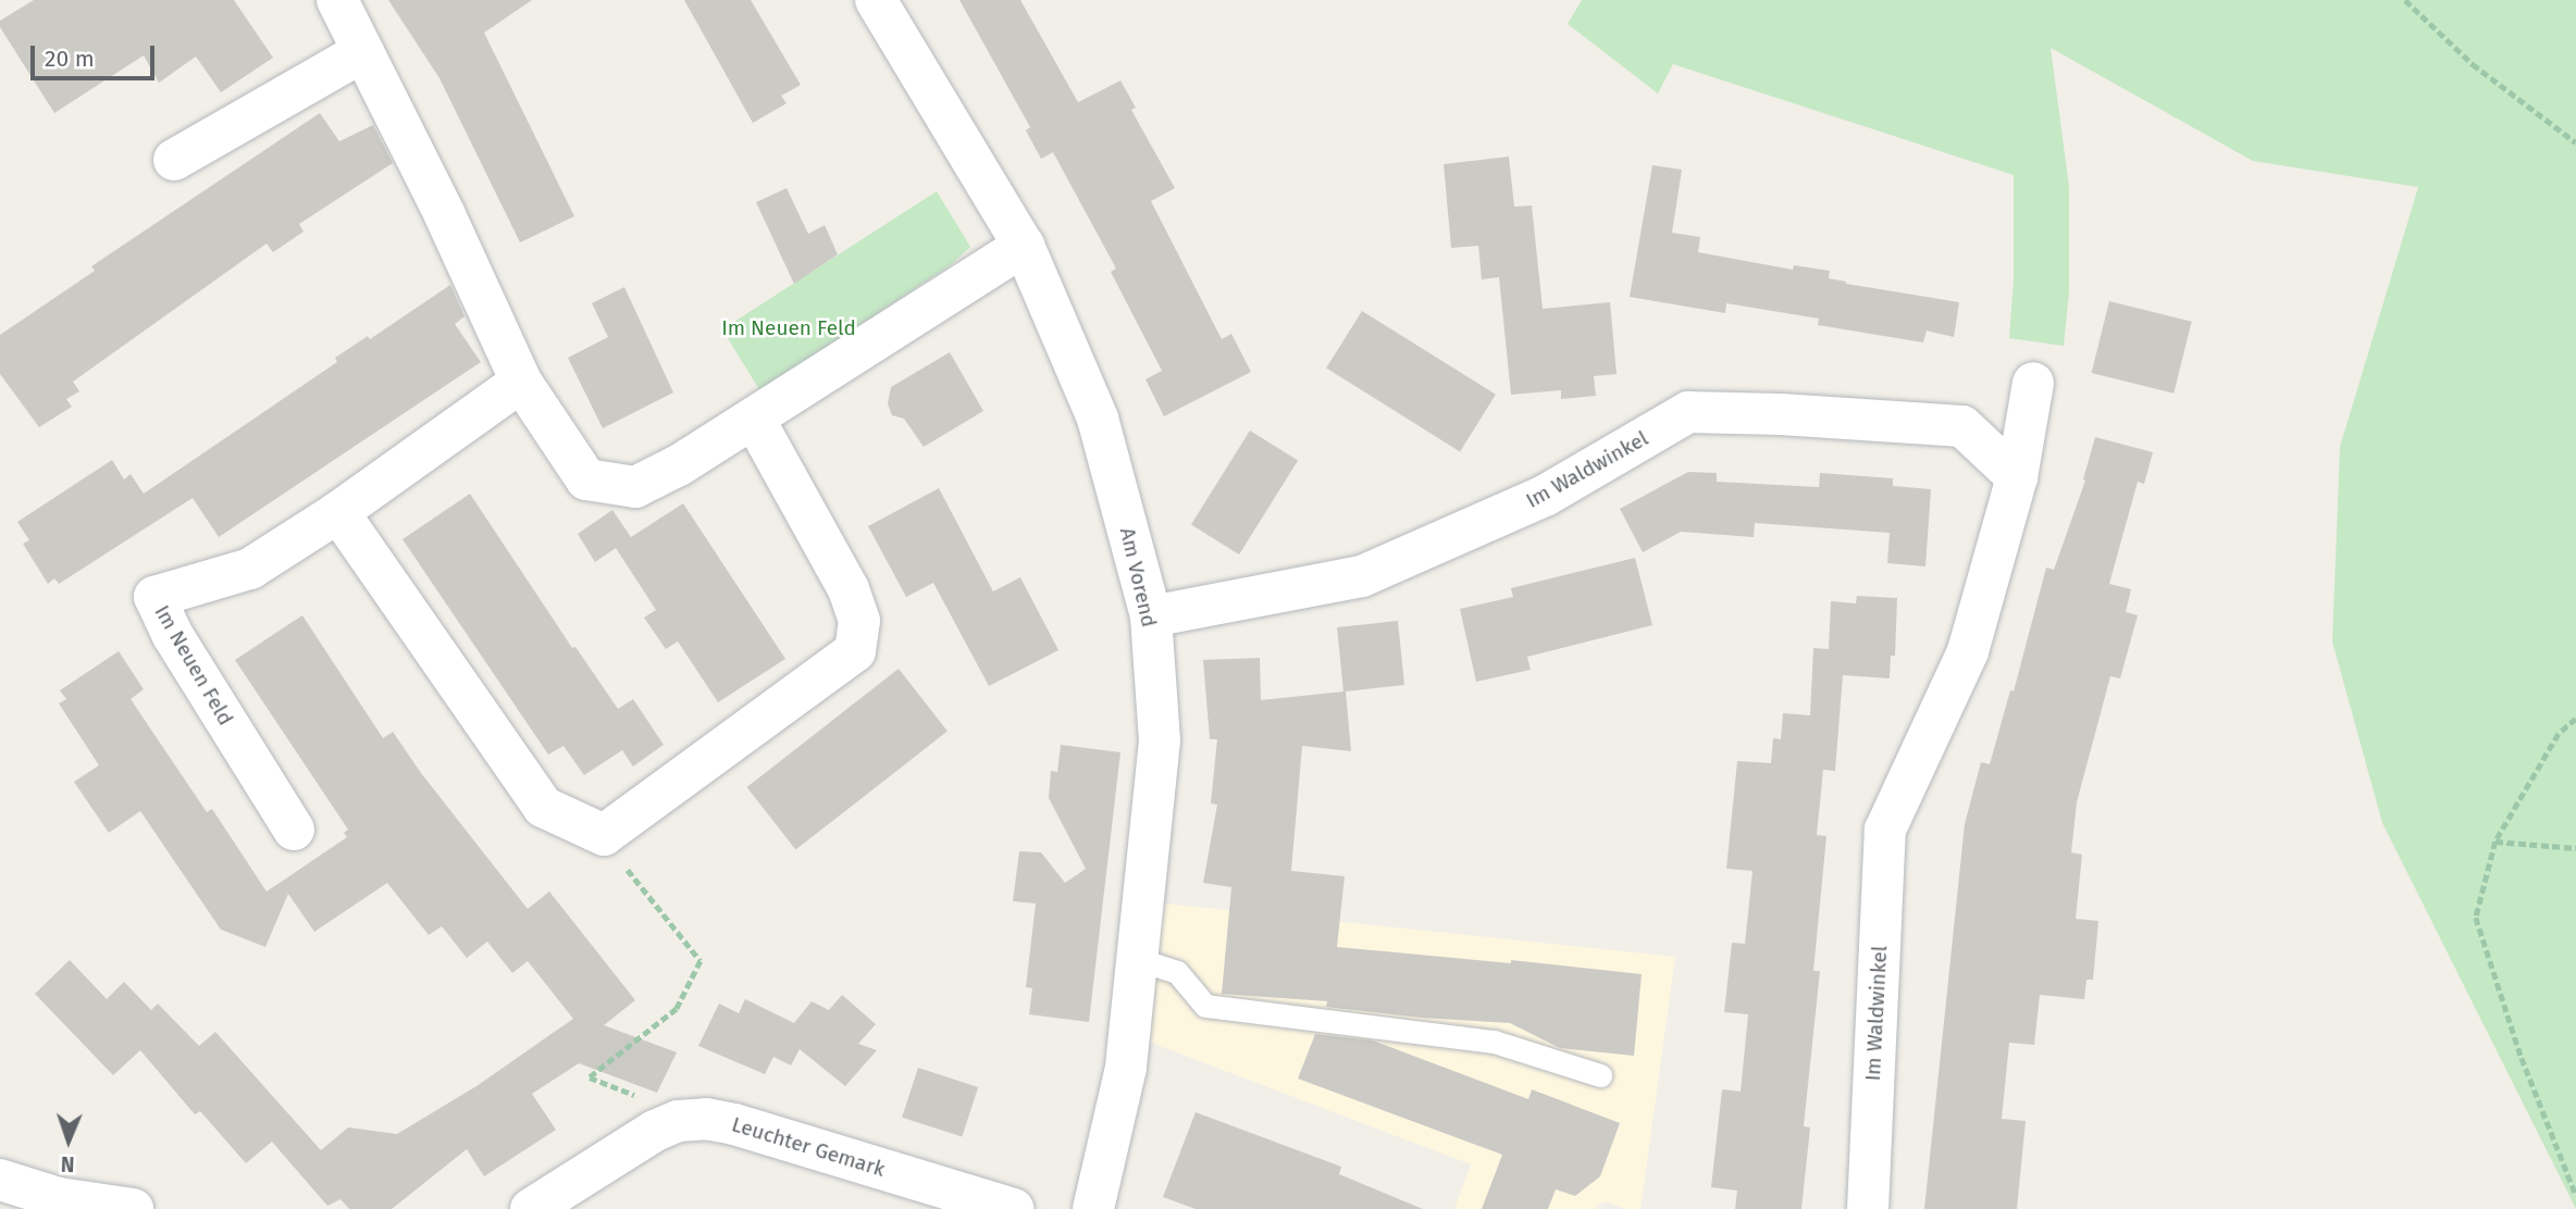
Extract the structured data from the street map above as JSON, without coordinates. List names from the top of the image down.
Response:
{
  "streets": {
    "street": [
      "Im Waldwinkel",
      "Am Vorend",
      "Im Neuen Feld",
      "Leuchter Gemark"
    ]
  },
  "crossings": [
    ["Im Waldwinkel", "Am Vorend"]
  ],
  "parks": ["Im Neuen Feld"],
  "scale_bar": "20 m",
  "north": "bottom"
}
